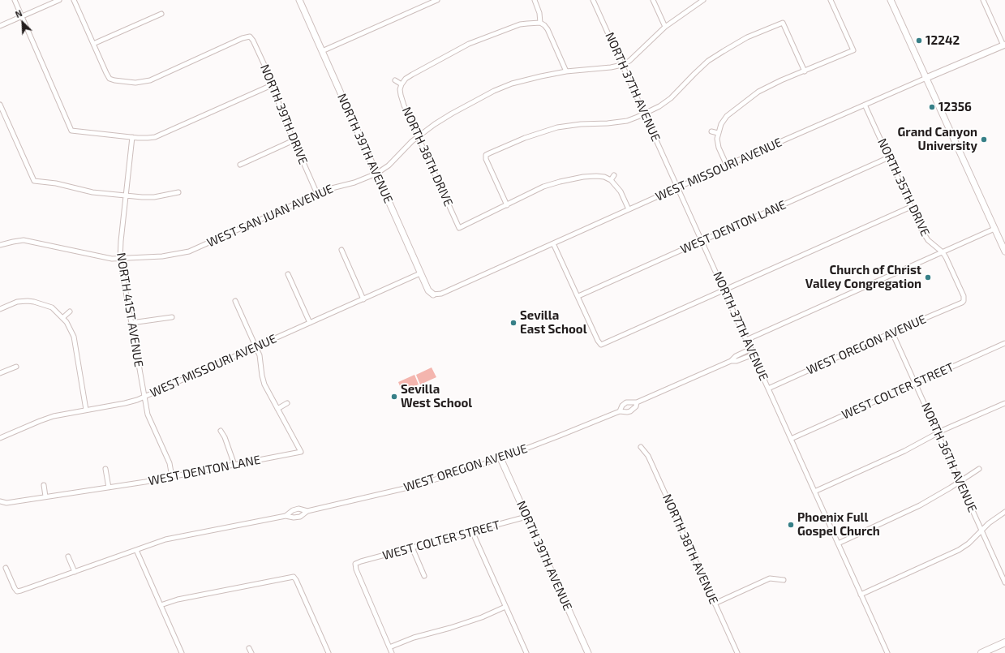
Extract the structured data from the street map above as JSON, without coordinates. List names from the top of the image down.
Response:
{
  "streets": {
    "street": [
      "NORTH 37TH AVENUE",
      "NORTH 39TH DRIVE",
      "NORTH 39TH AVENUE",
      "NORTH 38TH DRIVE",
      "WEST MISSOURI AVENUE",
      "NORTH 35TH DRIVE",
      "WEST SAN JUAN AVENUE",
      "WEST DENTON LANE",
      "NORTH 41ST AVENUE",
      "WEST OREGON AVENUE",
      "WEST COLTER STREET",
      "NORTH 36TH AVENUE",
      "NORTH 38TH AVENUE"
    ]
  },
  "crossings": [
    ["NORTH 37TH AVENUE", "WEST MISSOURI AVENUE"],
    ["NORTH 37TH AVENUE", "WEST SAN JUAN AVENUE"],
    ["NORTH 37TH AVENUE", "WEST DENTON LANE"],
    ["NORTH 37TH AVENUE", "WEST OREGON AVENUE"],
    ["NORTH 37TH AVENUE", "WEST COLTER STREET"],
    ["NORTH 39TH DRIVE", "WEST SAN JUAN AVENUE"],
    ["NORTH 39TH AVENUE", "WEST MISSOURI AVENUE"],
    ["NORTH 39TH AVENUE", "WEST SAN JUAN AVENUE"],
    ["NORTH 39TH AVENUE", "WEST OREGON AVENUE"],
    ["NORTH 39TH AVENUE", "WEST COLTER STREET"],
    ["NORTH 38TH DRIVE", "WEST SAN JUAN AVENUE"],
    ["WEST MISSOURI AVENUE", "NORTH 35TH DRIVE"],
    ["WEST MISSOURI AVENUE", "NORTH 41ST AVENUE"],
    ["NORTH 35TH DRIVE", "WEST DENTON LANE"],
    ["NORTH 35TH DRIVE", "WEST OREGON AVENUE"],
    ["WEST SAN JUAN AVENUE", "NORTH 41ST AVENUE"],
    ["WEST DENTON LANE", "NORTH 41ST AVENUE"],
    ["WEST OREGON AVENUE", "NORTH 36TH AVENUE"],
    ["WEST COLTER STREET", "NORTH 36TH AVENUE"]
  ],
  "places": [
    "12242",
    "12356",
    "Grand Canyon University",
    "Church of Christ Valley Congregation",
    "Sevilla East School",
    "Sevilla West School",
    "Phoenix Full Gospel Church"
  ],
  "north": "top left"
}
